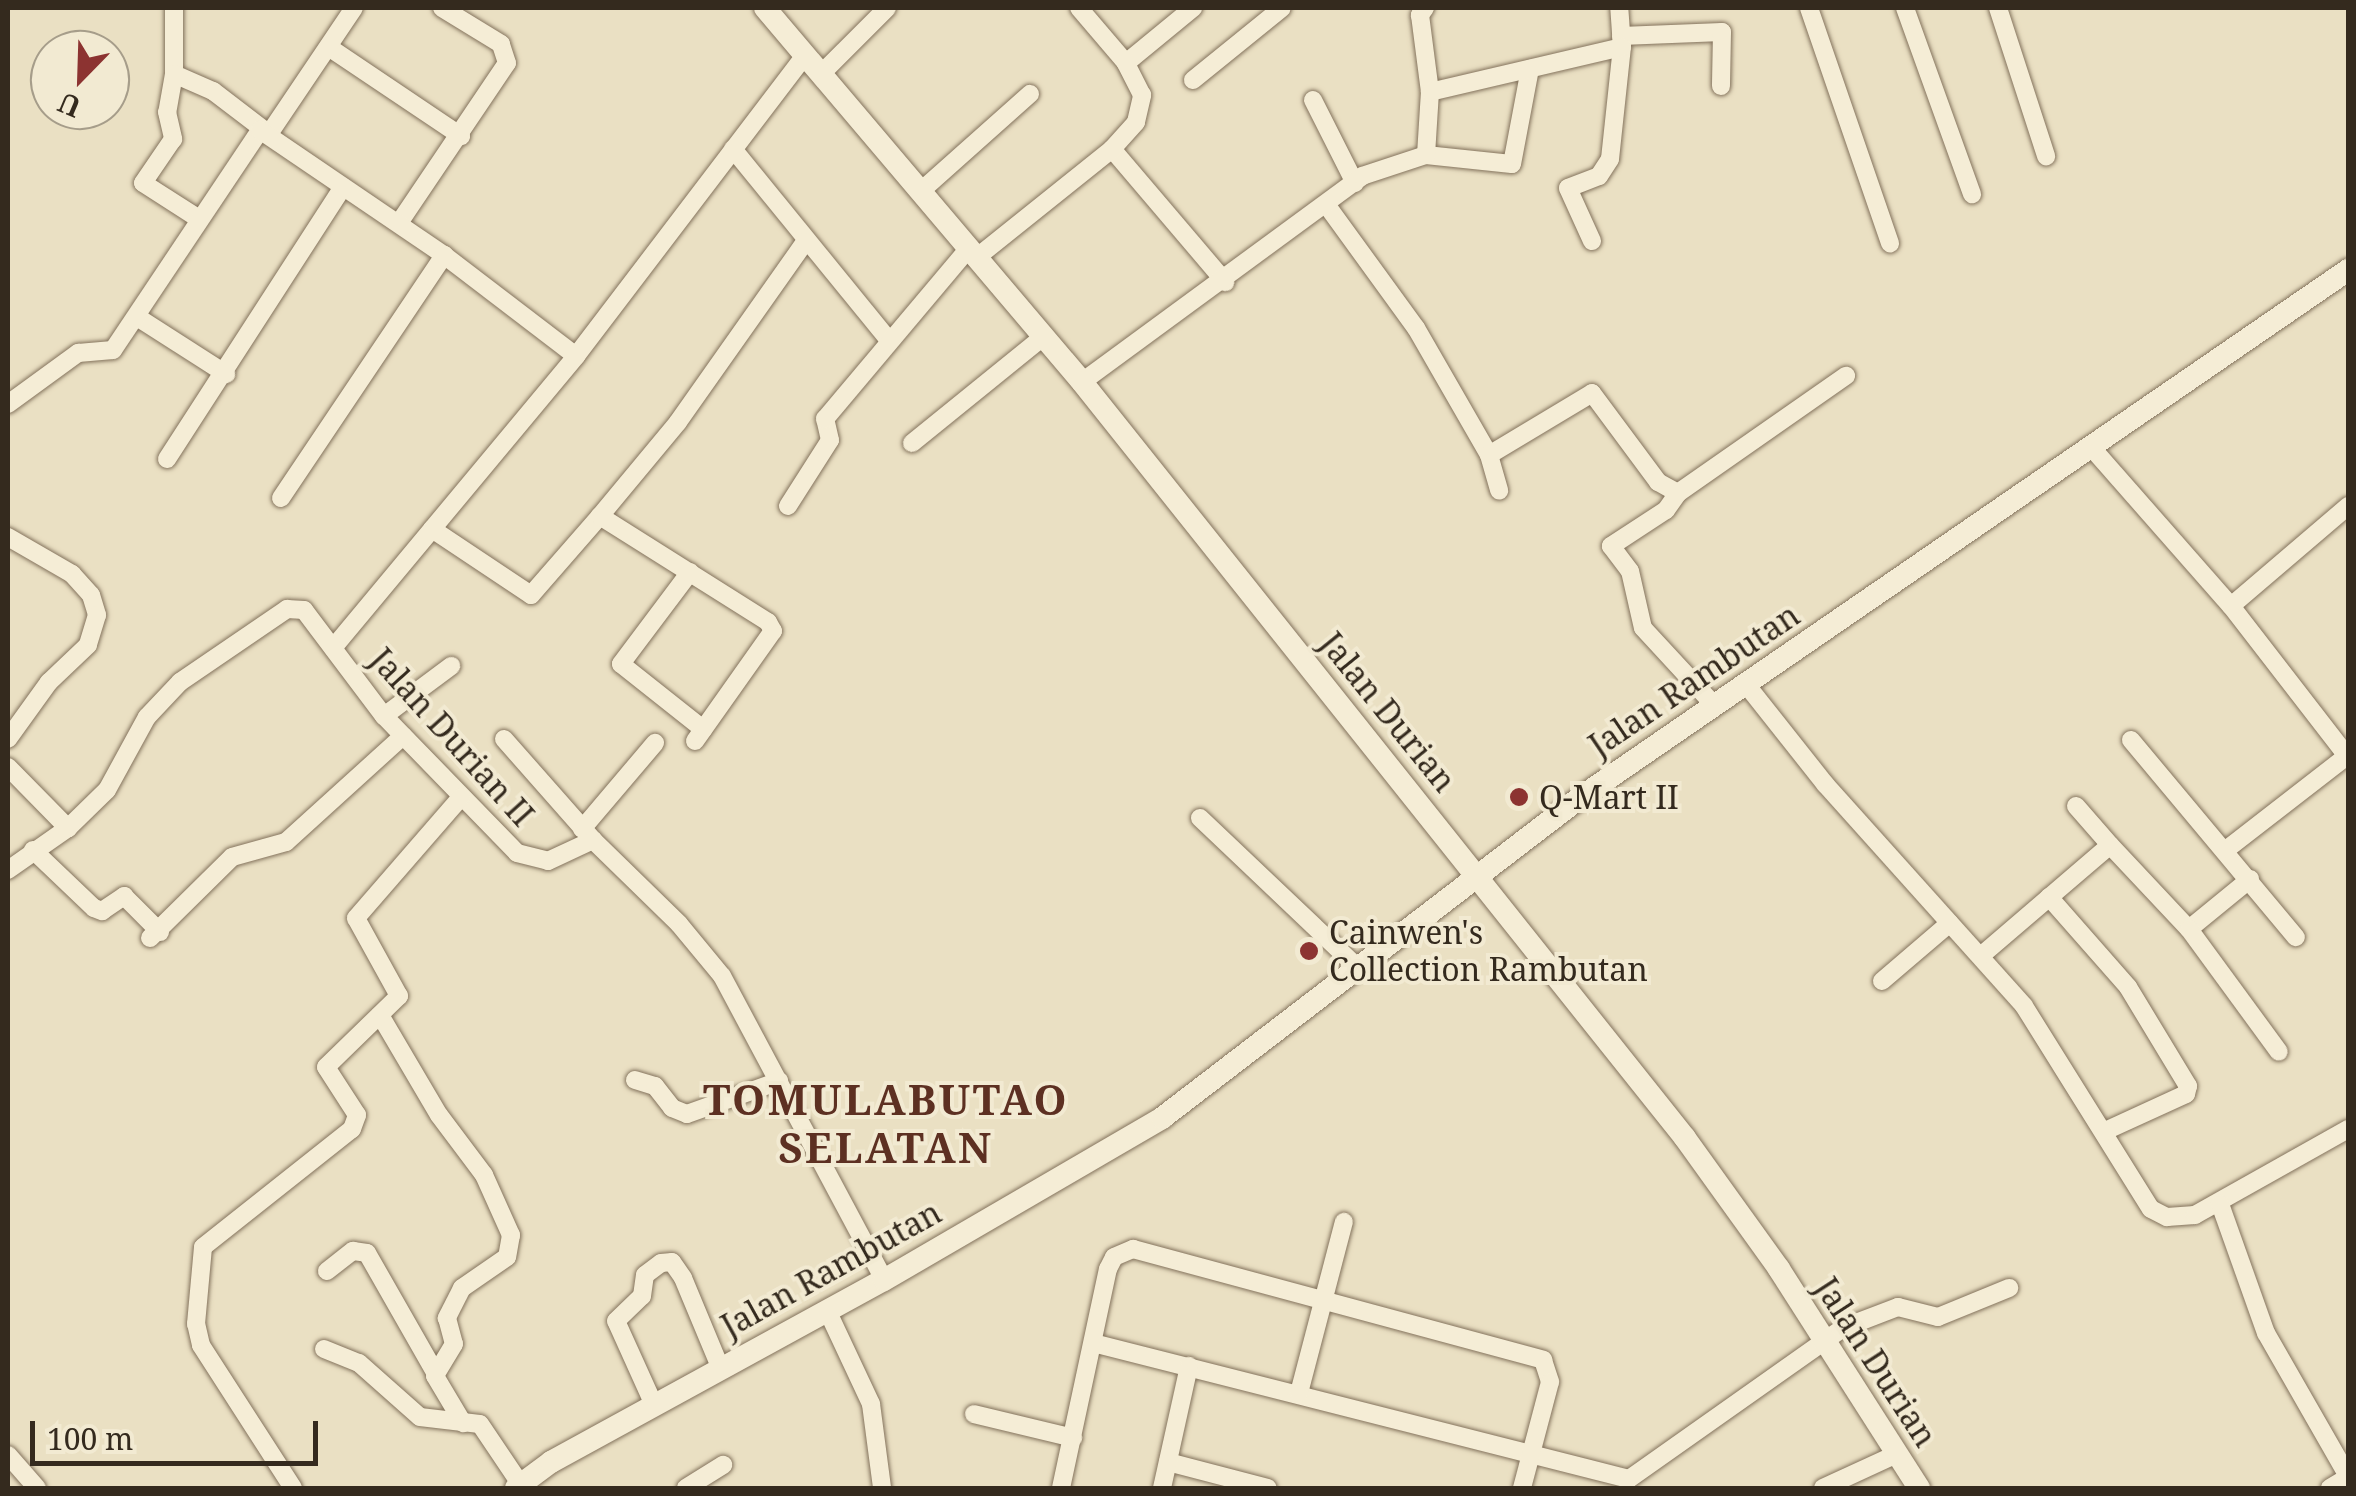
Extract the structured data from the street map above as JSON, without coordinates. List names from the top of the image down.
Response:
{
  "streets": {
    "street": ["Jalan Rambutan", "Jalan Durian", "Jalan Durian II"]
  },
  "crossings": [
    ["Jalan Rambutan", "Jalan Durian"]
  ],
  "districts": ["TOMULABUTAO SELATAN"],
  "places": ["Q-Mart II", "Cainwen's Collection Rambutan"],
  "scale_bar": "100 m",
  "north": "bottom left"
}
